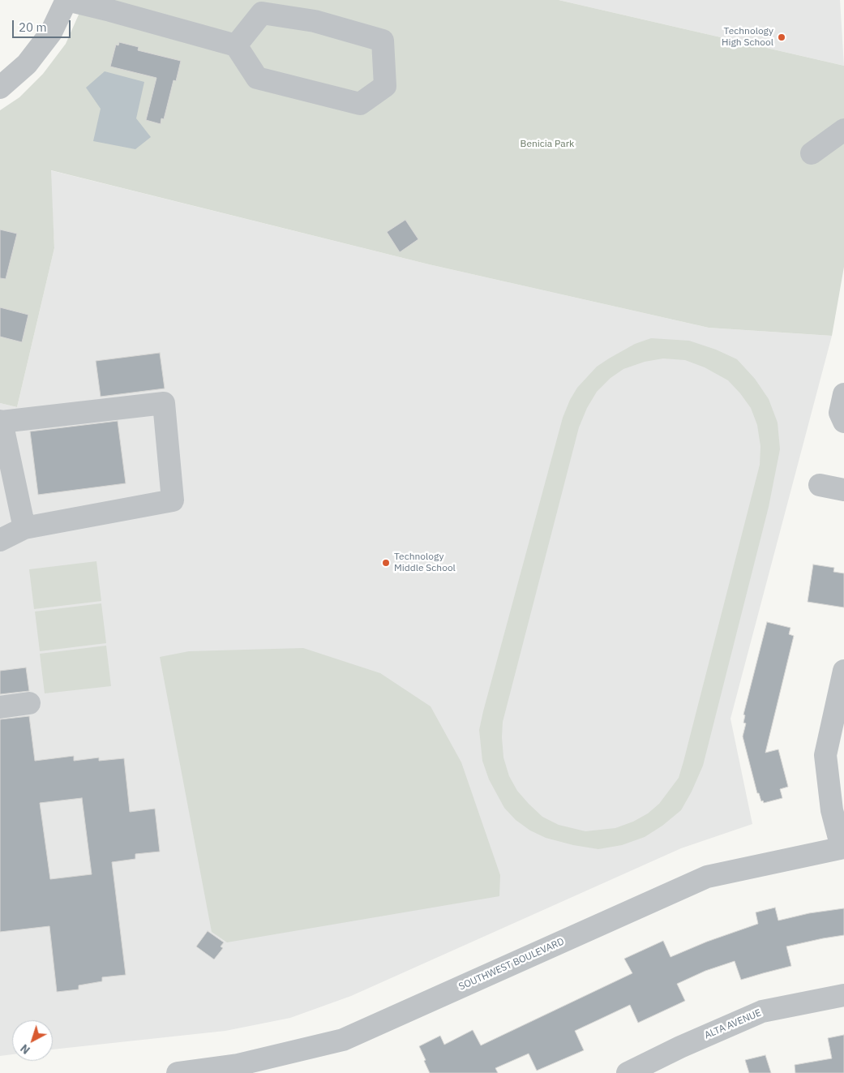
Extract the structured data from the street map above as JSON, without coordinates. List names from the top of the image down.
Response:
{
  "streets": {
    "street": ["SOUTHWEST BOULEVARD", "ALTA AVENUE"]
  },
  "parks": ["Benicia Park"],
  "places": ["Technology High School", "Technology Middle School"],
  "scale_bar": "20 m",
  "north": "bottom left"
}
